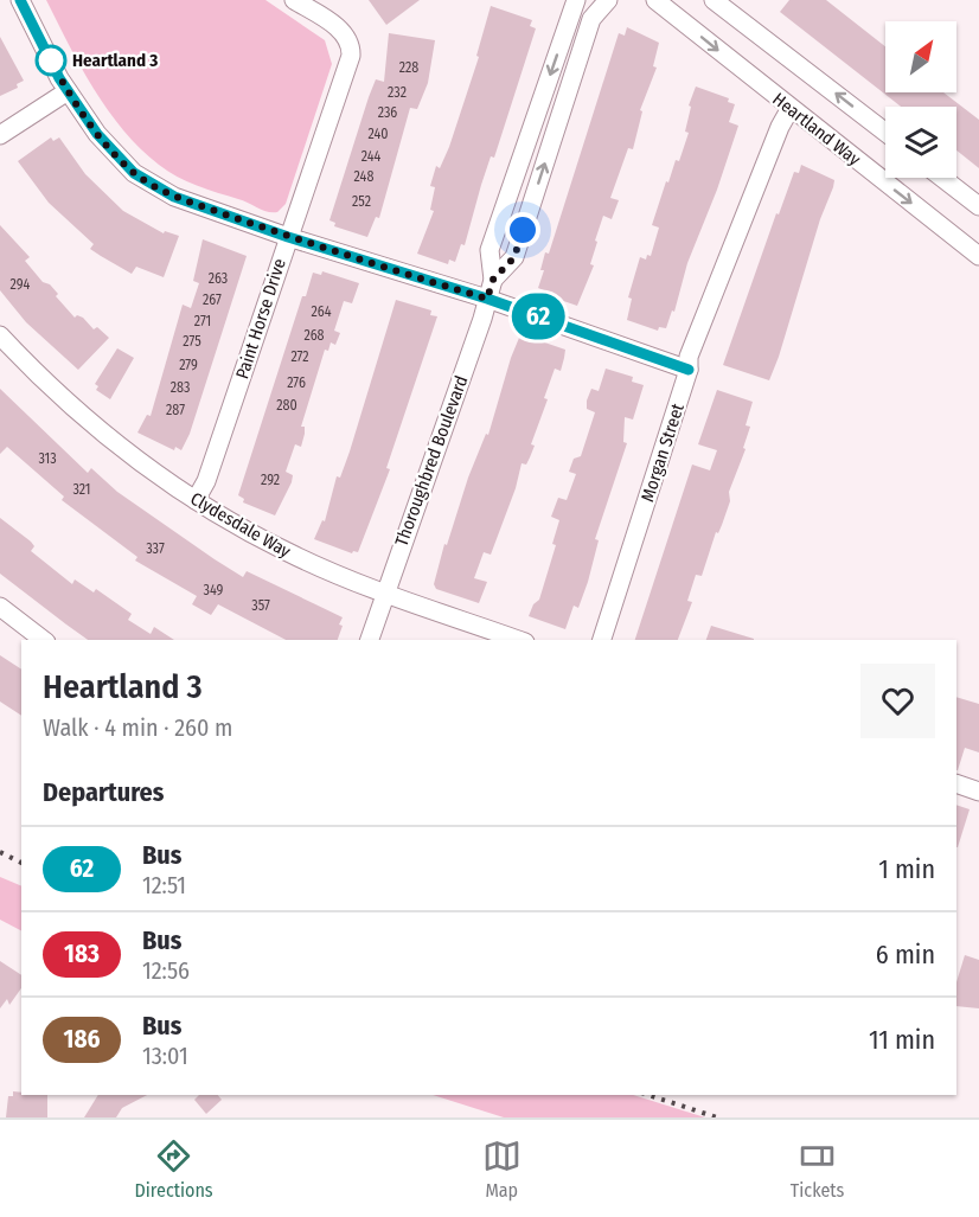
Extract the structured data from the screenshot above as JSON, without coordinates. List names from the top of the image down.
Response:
{
  "streets": {
    "street": [
      "Heartland Way",
      "Paint Horse Drive",
      "Morgan Street",
      "Thoroughbred Boulevard",
      "Clydesdale Way"
    ]
  },
  "crossings": [
    ["Heartland Way", "Morgan Street"],
    ["Paint Horse Drive", "Clydesdale Way"],
    ["Thoroughbred Boulevard", "Clydesdale Way"]
  ],
  "places": ["Heartland 3"],
  "lines": ["bus line 62"],
  "house_numbers": [
    "228",
    "232",
    "236",
    "240",
    "244",
    "248",
    "252",
    "263",
    "294",
    "267",
    "264",
    "271",
    "268",
    "275",
    "272",
    "279",
    "276",
    "283",
    "280",
    "287",
    "313",
    "292",
    "321",
    "337",
    "349",
    "357"
  ],
  "north": "top right",
  "page": {
    "on_map": "62",
    "heading": [
      ["Heartland 3", "Walk · 4 min · 260 m"],
      "Departures"
    ],
    "list": [
      {
        "mark": "62",
        "name": "Bus",
        "note": "12:51",
        "value": "1 min"
      },
      {
        "mark": "183",
        "name": "Bus",
        "note": "12:56",
        "value": "6 min"
      },
      {
        "mark": "186",
        "name": "Bus",
        "note": "13:01",
        "value": "11 min"
      }
    ],
    "tabs": ["Directions", "Map", "Tickets"]
  }
}
